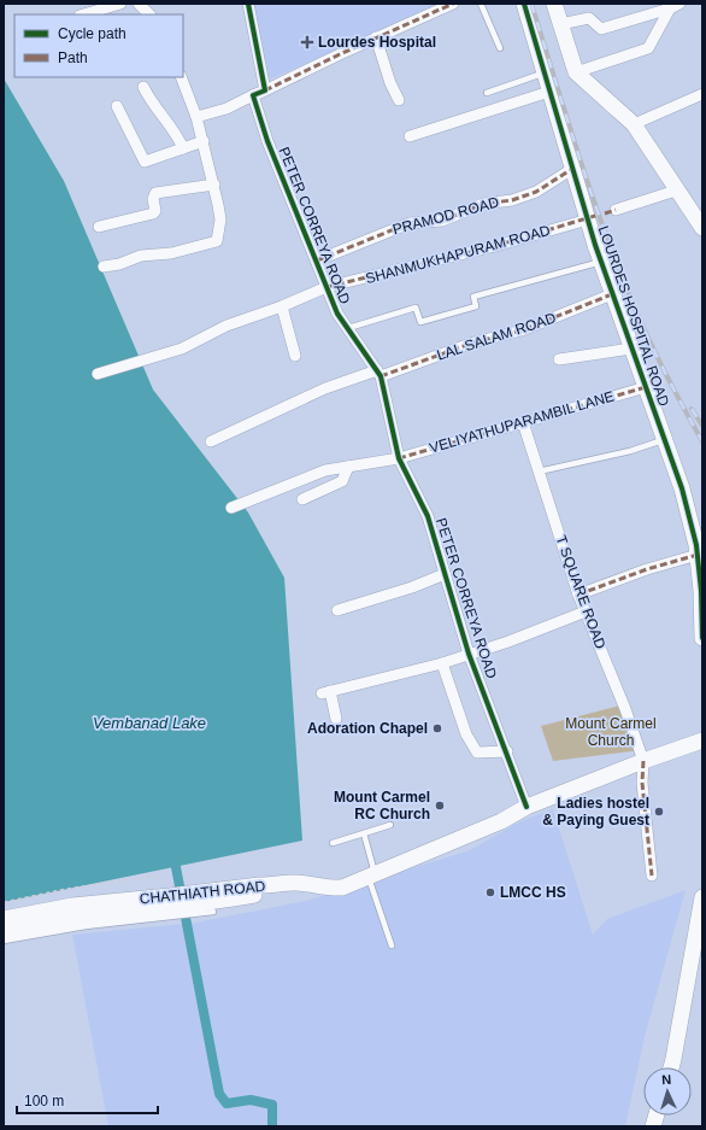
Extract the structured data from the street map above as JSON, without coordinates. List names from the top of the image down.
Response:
{
  "streets": {
    "main road": ["LOURDES HOSPITAL ROAD", "CHATHIATH ROAD"],
    "street": [
      "PRAMOD ROAD",
      "PETER CORREYA ROAD",
      "SHANMUKHAPURAM ROAD",
      "LAL SALAM ROAD",
      "VELIYATHUPARAMBIL LANE",
      "T SQUARE ROAD"
    ]
  },
  "crossings": [
    ["PRAMOD ROAD", "PETER CORREYA ROAD"],
    ["PRAMOD ROAD", "LOURDES HOSPITAL ROAD"],
    ["PETER CORREYA ROAD", "SHANMUKHAPURAM ROAD"],
    ["PETER CORREYA ROAD", "LAL SALAM ROAD"],
    ["PETER CORREYA ROAD", "VELIYATHUPARAMBIL LANE"],
    ["SHANMUKHAPURAM ROAD", "LOURDES HOSPITAL ROAD"],
    ["LOURDES HOSPITAL ROAD", "LAL SALAM ROAD"],
    ["LOURDES HOSPITAL ROAD", "VELIYATHUPARAMBIL LANE"],
    ["VELIYATHUPARAMBIL LANE", "T SQUARE ROAD"]
  ],
  "water": ["Vembanad Lake"],
  "parks": ["Mount Carmel Church"],
  "places": {
    "health": ["Lourdes Hospital"],
    "other": [
      "Adoration Chapel",
      "Mount Carmel RC Church",
      "Ladies hostel & Paying Guest",
      "LMCC HS"
    ]
  },
  "legend": ["Cycle path", "Path"],
  "scale_bar": "100 m",
  "north": "top"
}
